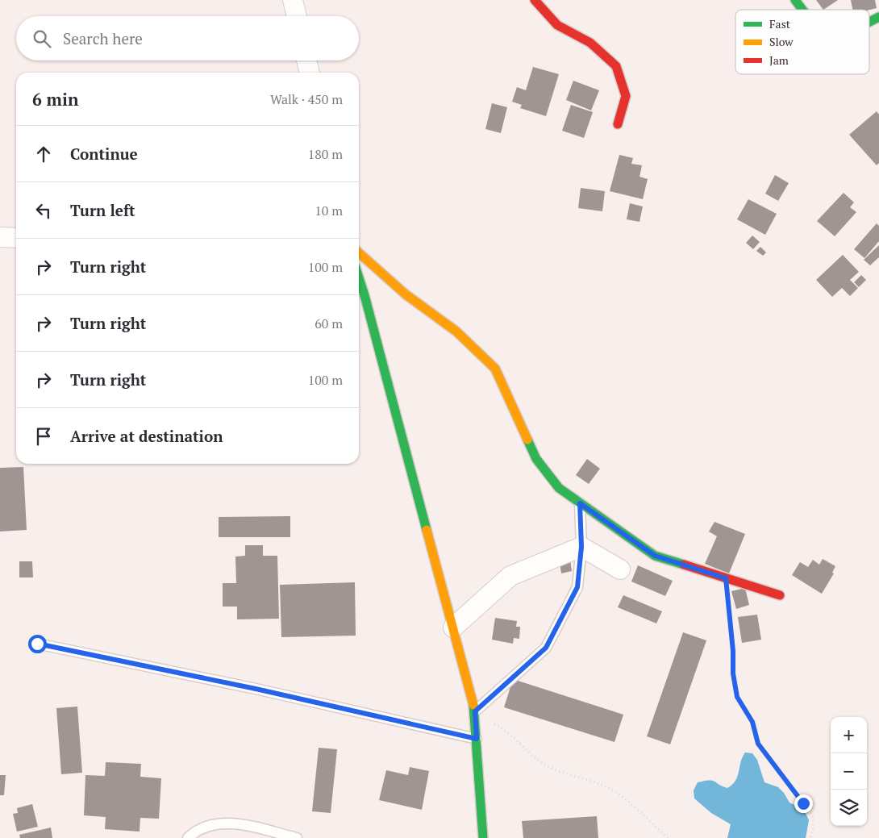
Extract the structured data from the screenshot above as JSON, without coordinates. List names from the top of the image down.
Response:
{
  "legend": ["Fast", "Slow", "Jam"],
  "page": {
    "search": "Search here",
    "heading": ["6 min", "Walk · 450 m"],
    "list": [
      ["Continue", "180 m"],
      ["Turn left", "10 m"],
      ["Turn right", "100 m"],
      ["Turn right", "60 m"],
      ["Turn right", "100 m"],
      "Arrive at destination"
    ],
    "map_buttons": ["+", "−"]
  }
}
